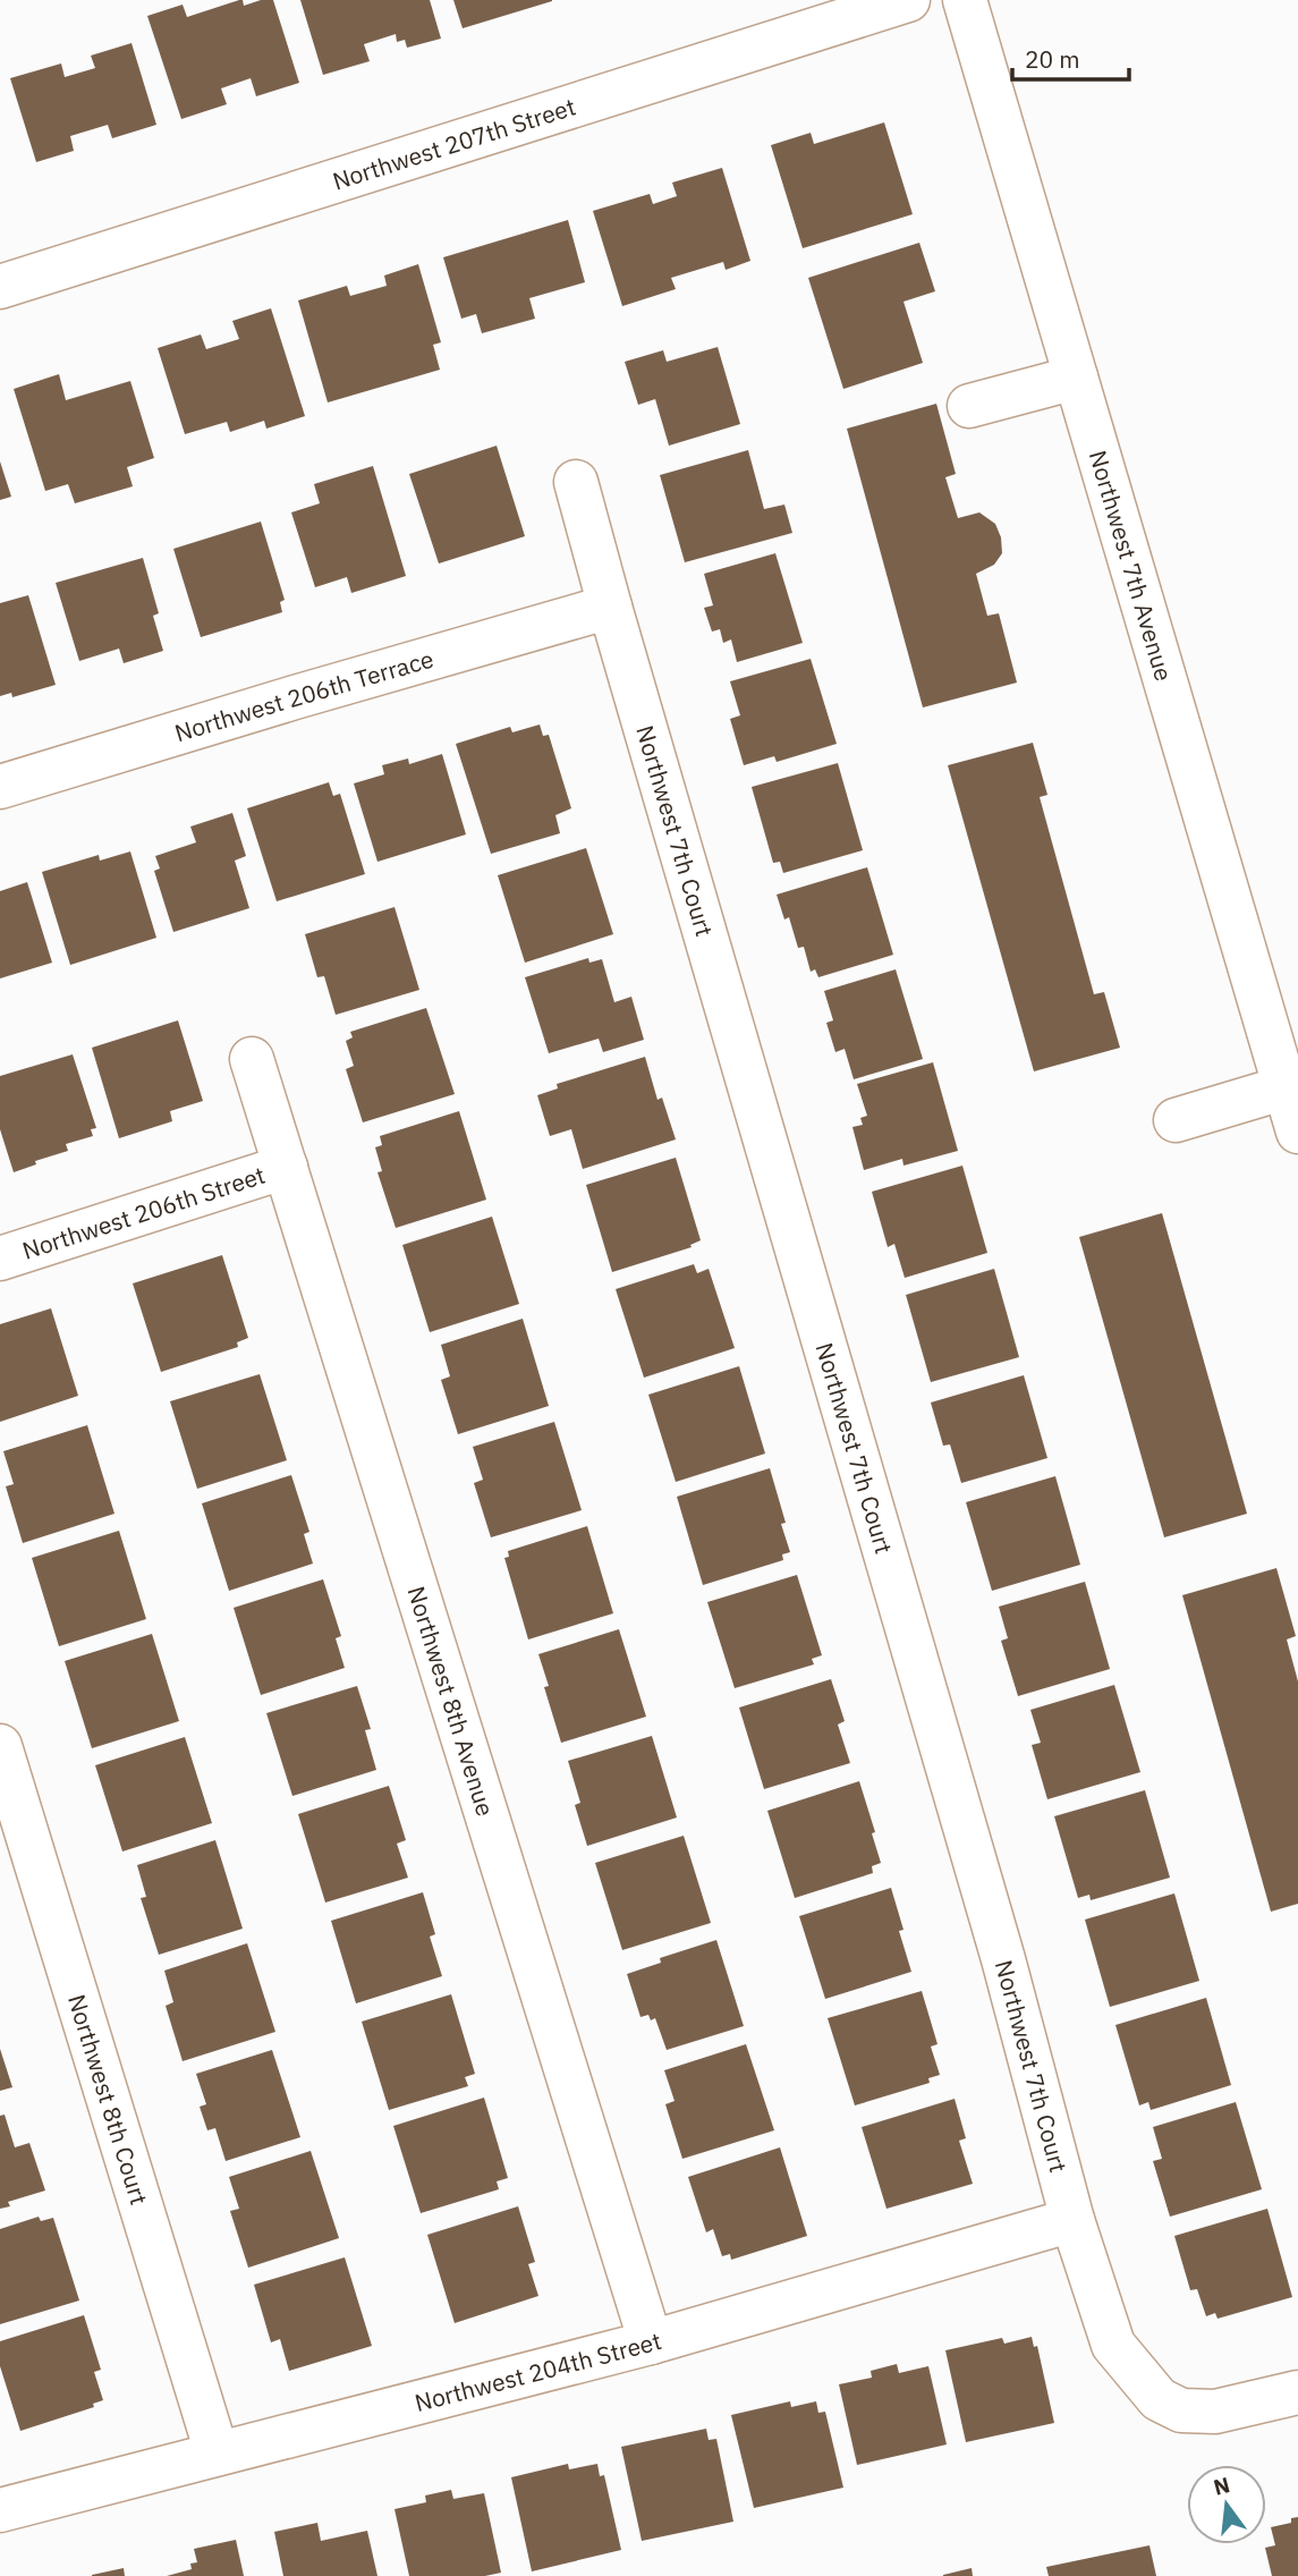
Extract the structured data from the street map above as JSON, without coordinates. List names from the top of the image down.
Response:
{
  "streets": {
    "street": [
      "Northwest 207th Street",
      "Northwest 7th Avenue",
      "Northwest 206th Terrace",
      "Northwest 7th Court",
      "Northwest 206th Street",
      "Northwest 8th Avenue",
      "Northwest 8th Court",
      "Northwest 204th Street"
    ]
  },
  "crossings": [
    ["Northwest 206th Terrace", "Northwest 7th Court"],
    ["Northwest 7th Court", "Northwest 204th Street"],
    ["Northwest 206th Street", "Northwest 8th Avenue"],
    ["Northwest 8th Avenue", "Northwest 204th Street"],
    ["Northwest 8th Court", "Northwest 204th Street"]
  ],
  "scale_bar": "20 m",
  "north": "top"
}
